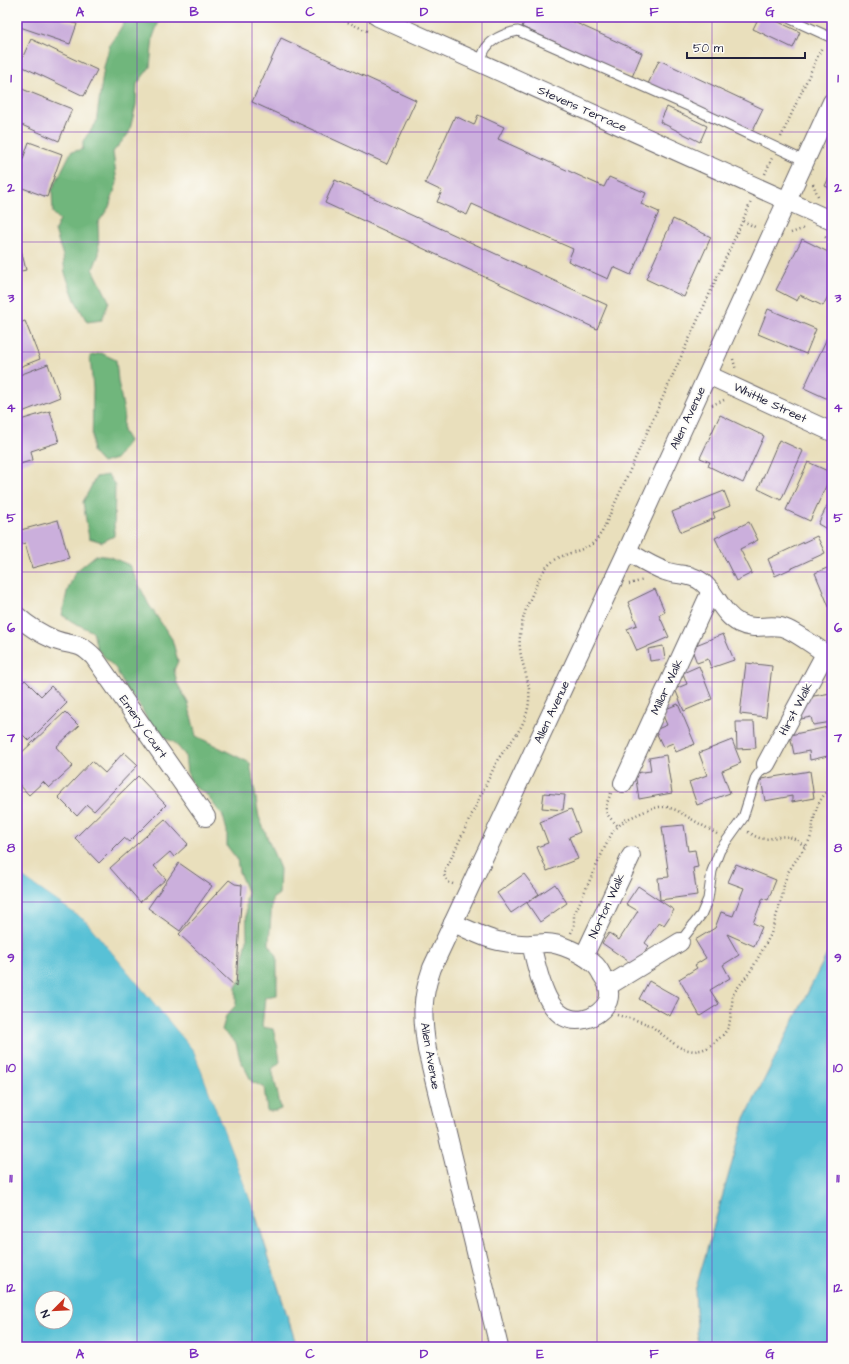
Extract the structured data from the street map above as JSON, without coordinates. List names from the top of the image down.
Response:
{
  "streets": {
    "street": [
      "Stevens Terrace",
      "Whittle Street",
      "Allen Avenue",
      "Millar Walk",
      "Hirst Walk",
      "Emery Court",
      "Norton Walk"
    ]
  },
  "crossings": [
    ["Stevens Terrace", "Allen Avenue"],
    ["Whittle Street", "Allen Avenue"]
  ],
  "scale_bar": "50 m",
  "north": "bottom left",
  "grid": {
    "columns": [
      "A",
      "B",
      "C",
      "D",
      "E",
      "F",
      "G"
    ],
    "rows": [
      "1",
      "2",
      "3",
      "4",
      "5",
      "6",
      "7",
      "8",
      "9",
      "10",
      "11",
      "12"
    ]
  }
}
